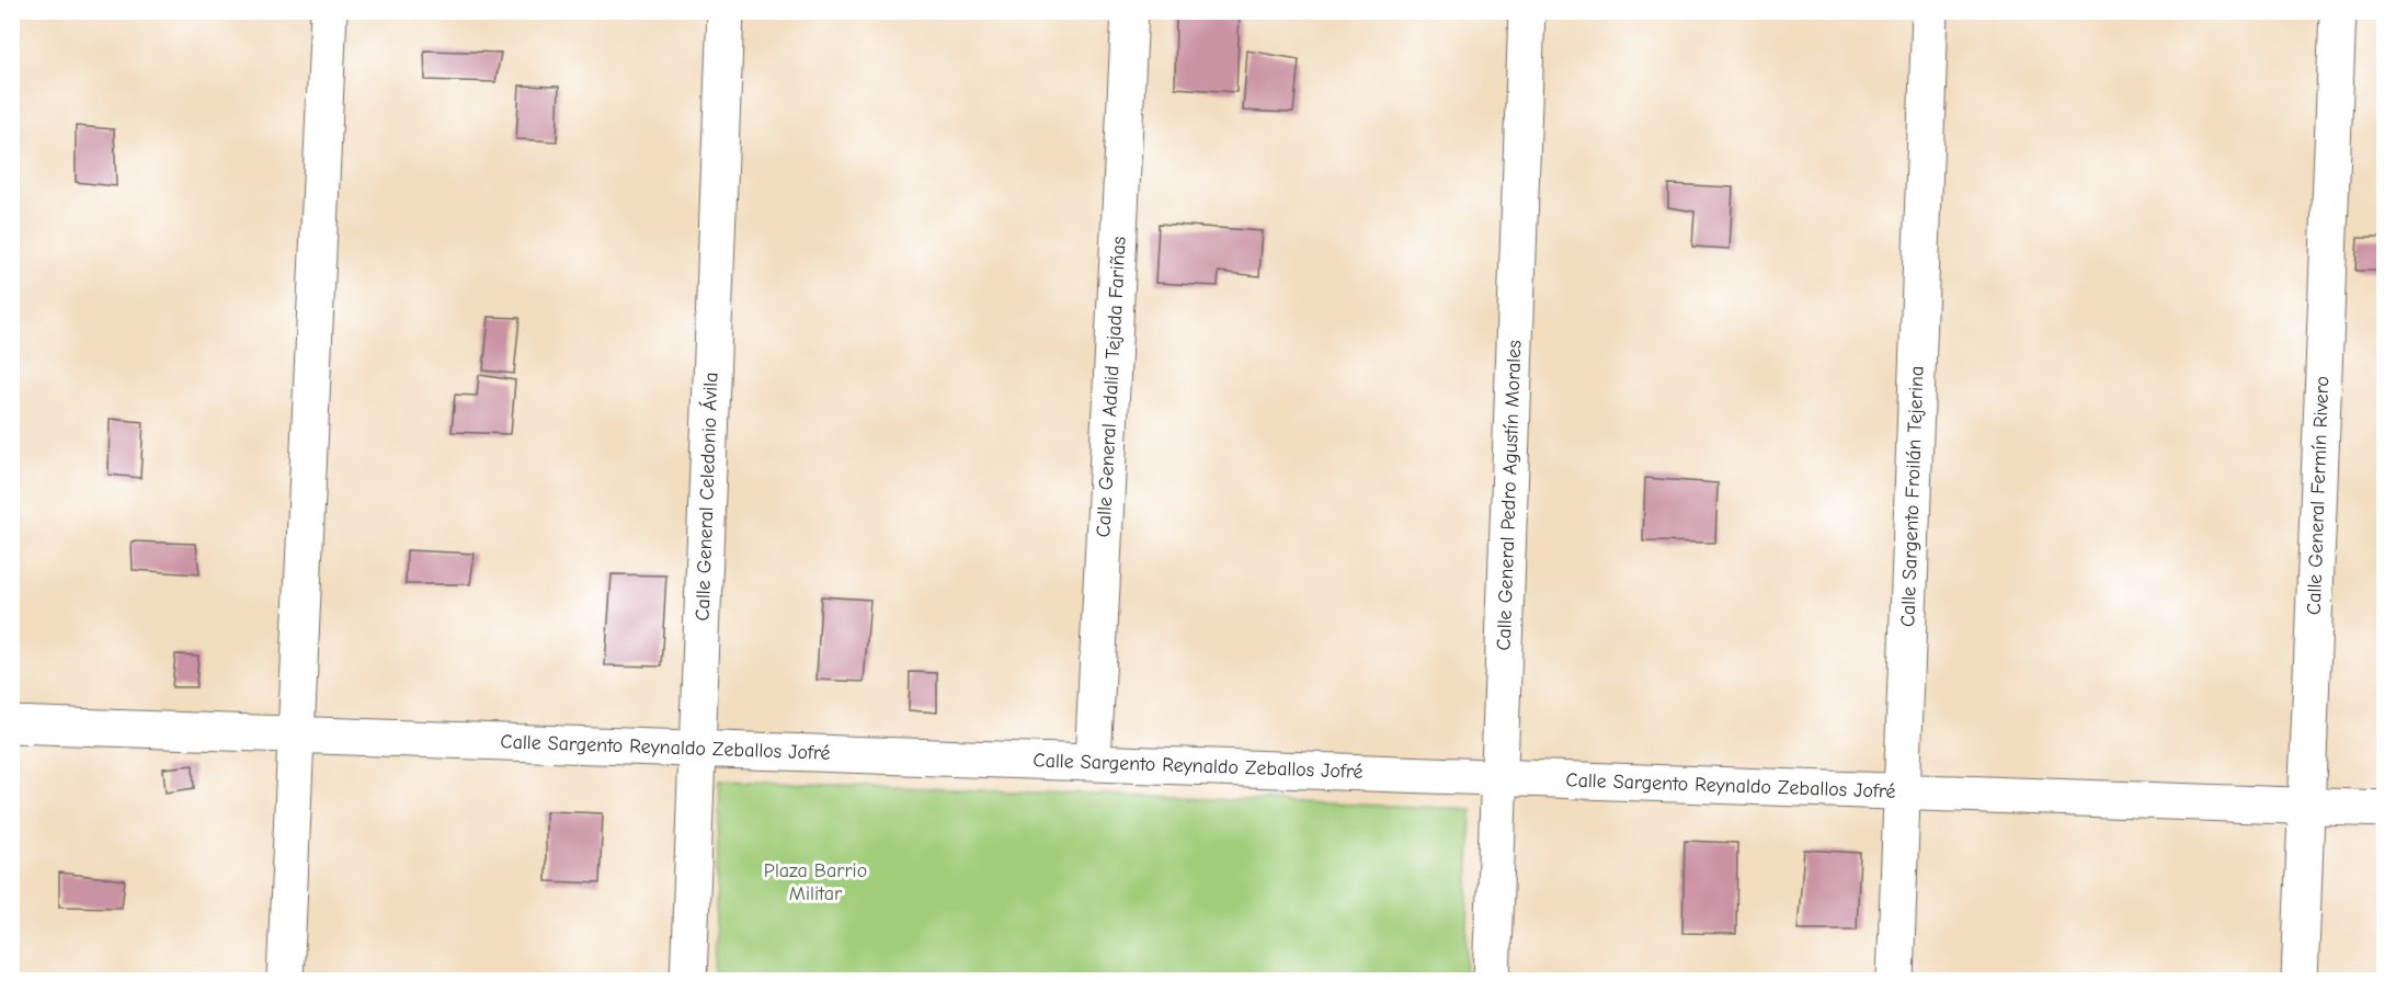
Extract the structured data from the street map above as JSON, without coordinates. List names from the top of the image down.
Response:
{
  "streets": {
    "street": [
      "Calle General Adalid Tejada Fariñas",
      "Calle General Pedro Agustín Morales",
      "Calle General Fermín Rivero",
      "Calle General Celedonio Ávila",
      "Calle Sargento Froilán Tejerina",
      "Calle Sargento Reynaldo Zeballos Jofré"
    ]
  },
  "crossings": [
    ["Calle General Adalid Tejada Fariñas", "Calle Sargento Reynaldo Zeballos Jofré"],
    ["Calle General Pedro Agustín Morales", "Calle Sargento Reynaldo Zeballos Jofré"],
    ["Calle General Fermín Rivero", "Calle Sargento Reynaldo Zeballos Jofré"],
    ["Calle General Celedonio Ávila", "Calle Sargento Reynaldo Zeballos Jofré"],
    ["Calle Sargento Froilán Tejerina", "Calle Sargento Reynaldo Zeballos Jofré"]
  ],
  "parks": ["Plaza Barrio Militar"]
}
